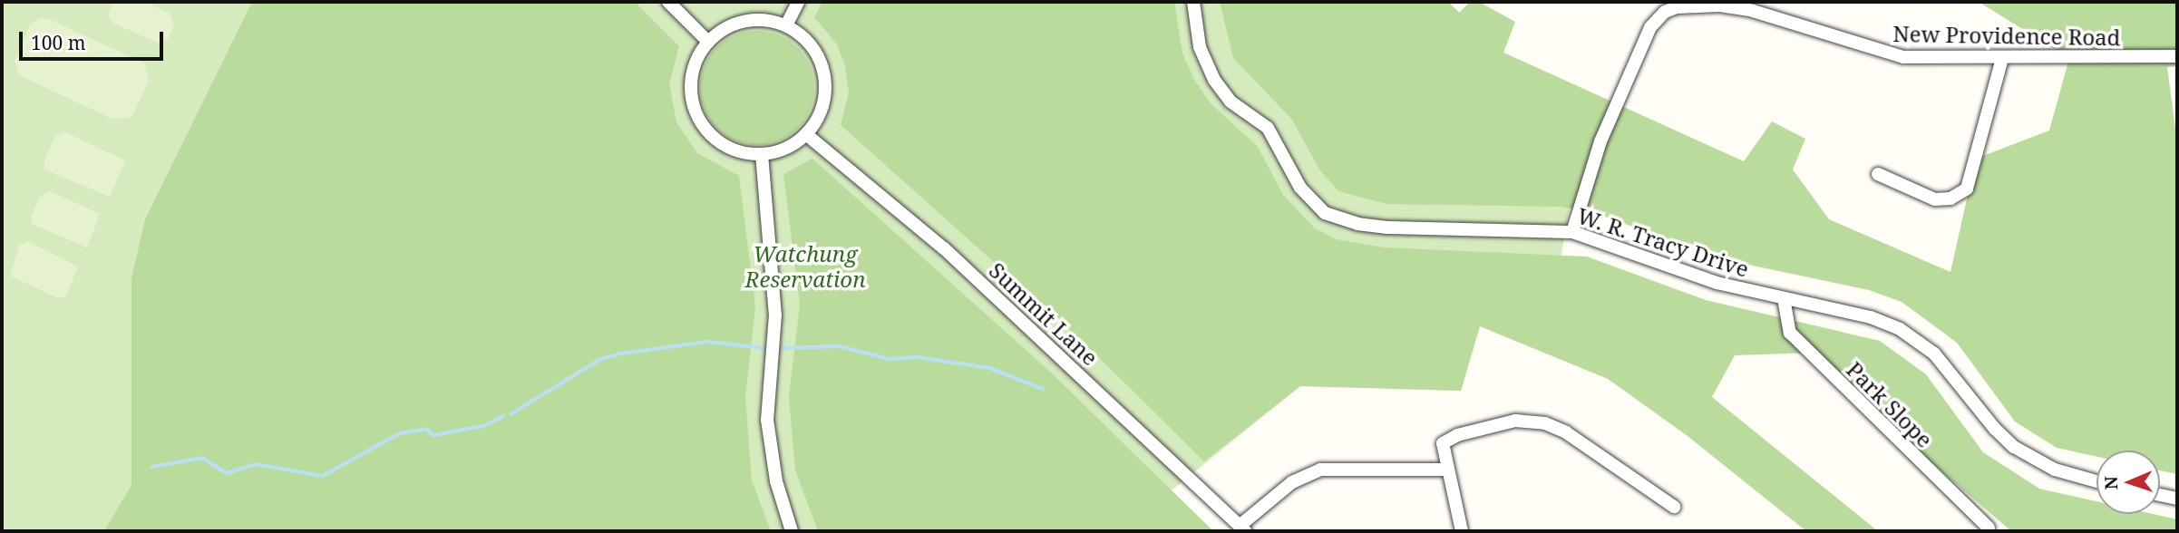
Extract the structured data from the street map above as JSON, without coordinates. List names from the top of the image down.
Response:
{
  "streets": {
    "street": [
      "New Providence Road",
      "W. R. Tracy Drive",
      "Summit Lane",
      "Park Slope"
    ]
  },
  "crossings": [
    ["New Providence Road", "W. R. Tracy Drive"],
    ["W. R. Tracy Drive", "Park Slope"]
  ],
  "parks": ["Watchung Reservation"],
  "scale_bar": "100 m",
  "north": "left"
}
